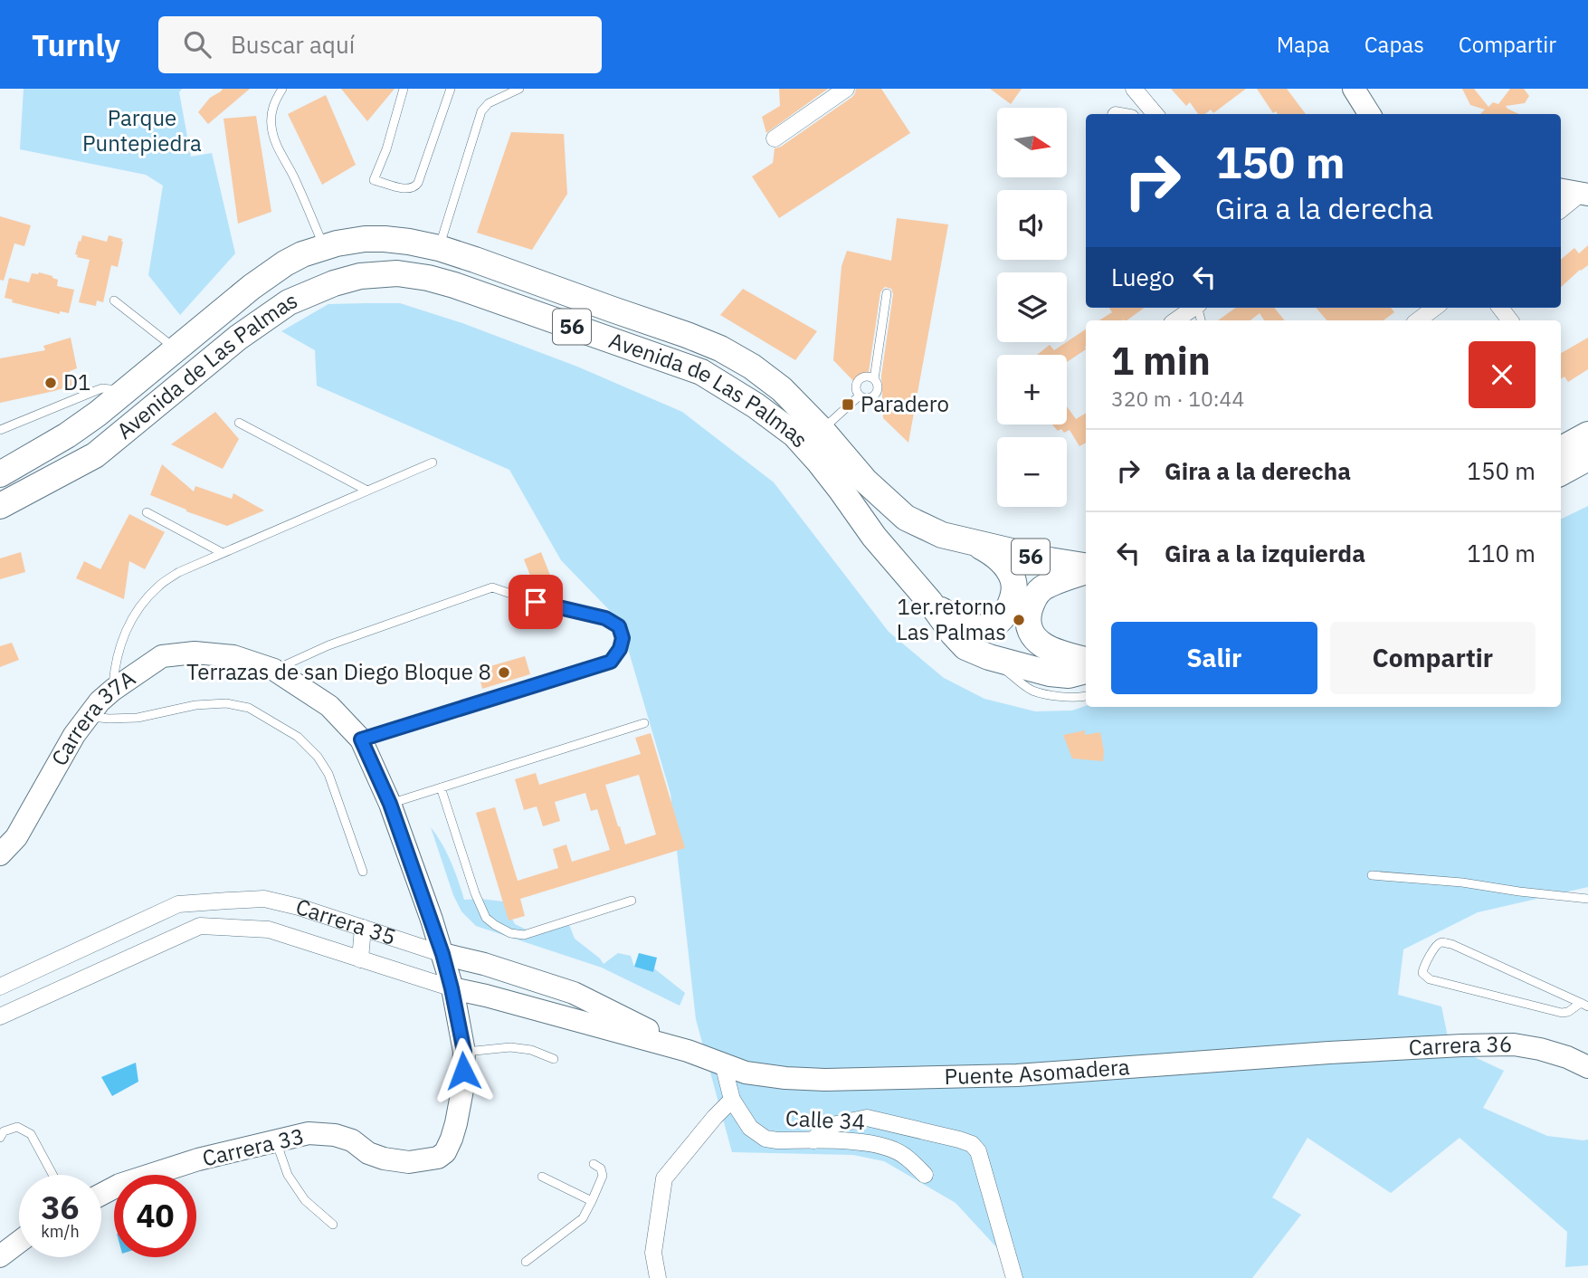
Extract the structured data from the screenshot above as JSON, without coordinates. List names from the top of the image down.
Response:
{
  "streets": {
    "main road": ["56", "Avenida de Las Palmas"],
    "street": [
      "Carrera 37A",
      "Carrera 35",
      "Carrera 36",
      "Puente Asomadera",
      "Calle 34",
      "Carrera 33"
    ]
  },
  "crossings": [
    ["Carrera 37A", "Carrera 35"],
    ["Carrera 37A", "Carrera 33"],
    ["Carrera 35", "Puente Asomadera"],
    ["Carrera 35", "Calle 34"],
    ["Carrera 36", "Puente Asomadera"]
  ],
  "parks": ["Parque Puntepiedra"],
  "places": {
    "other": ["D1", "1er.retorno Las Palmas", "Terrazas de san Diego Bloque 8"],
    "transit": ["Paradero"]
  },
  "north": "right",
  "page": {
    "header": "Turnly",
    "search": "Buscar aquí",
    "nav": ["Mapa", "Capas", "Compartir"],
    "map_buttons": ["+", "−"],
    "turn": ["150 m", "Gira a la derecha"],
    "then": "Luego",
    "heading": ["1 min", "320 m · 10:44"],
    "list": [
      {
        "name": "Gira a la derecha",
        "value": "150 m"
      },
      {
        "name": "Gira a la izquierda",
        "value": "110 m"
      }
    ],
    "buttons": ["Salir", "Compartir"],
    "speed": "36 km/h",
    "limit": "40"
  }
}
